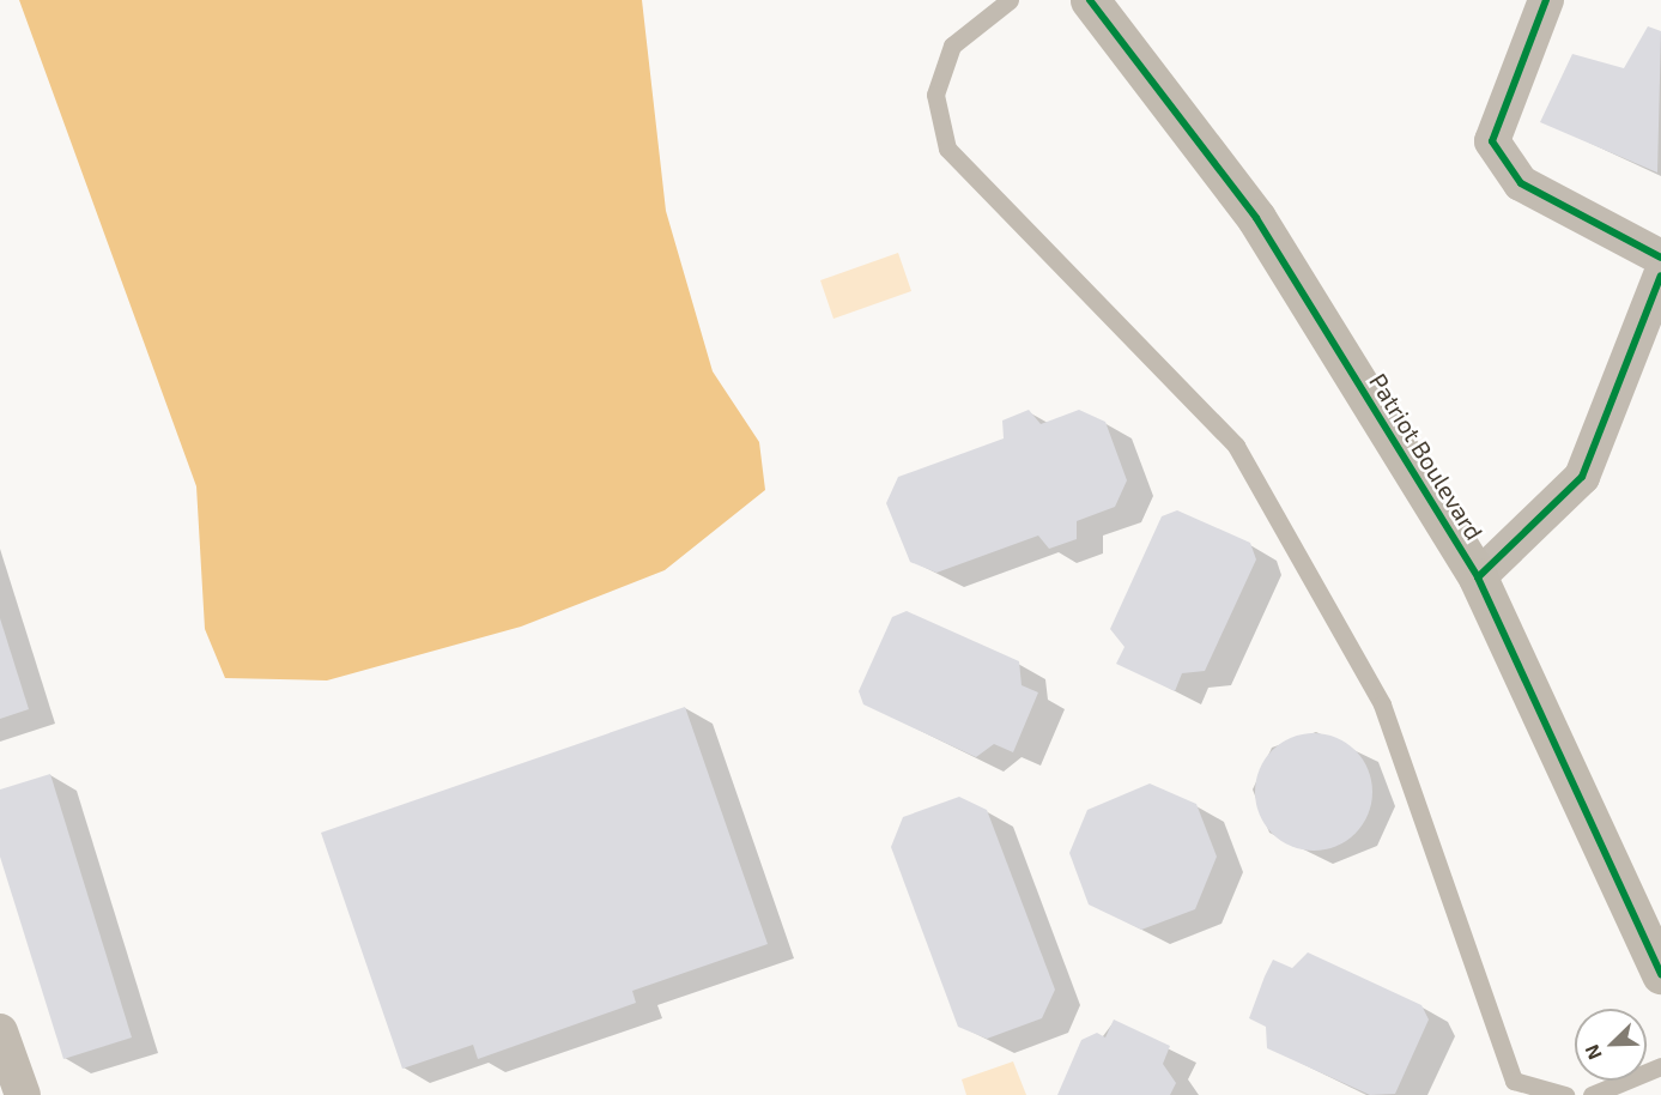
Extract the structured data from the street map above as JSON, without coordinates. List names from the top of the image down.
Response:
{
  "streets": {
    "street": ["Patriot Boulevard"]
  },
  "north": "bottom left"
}
